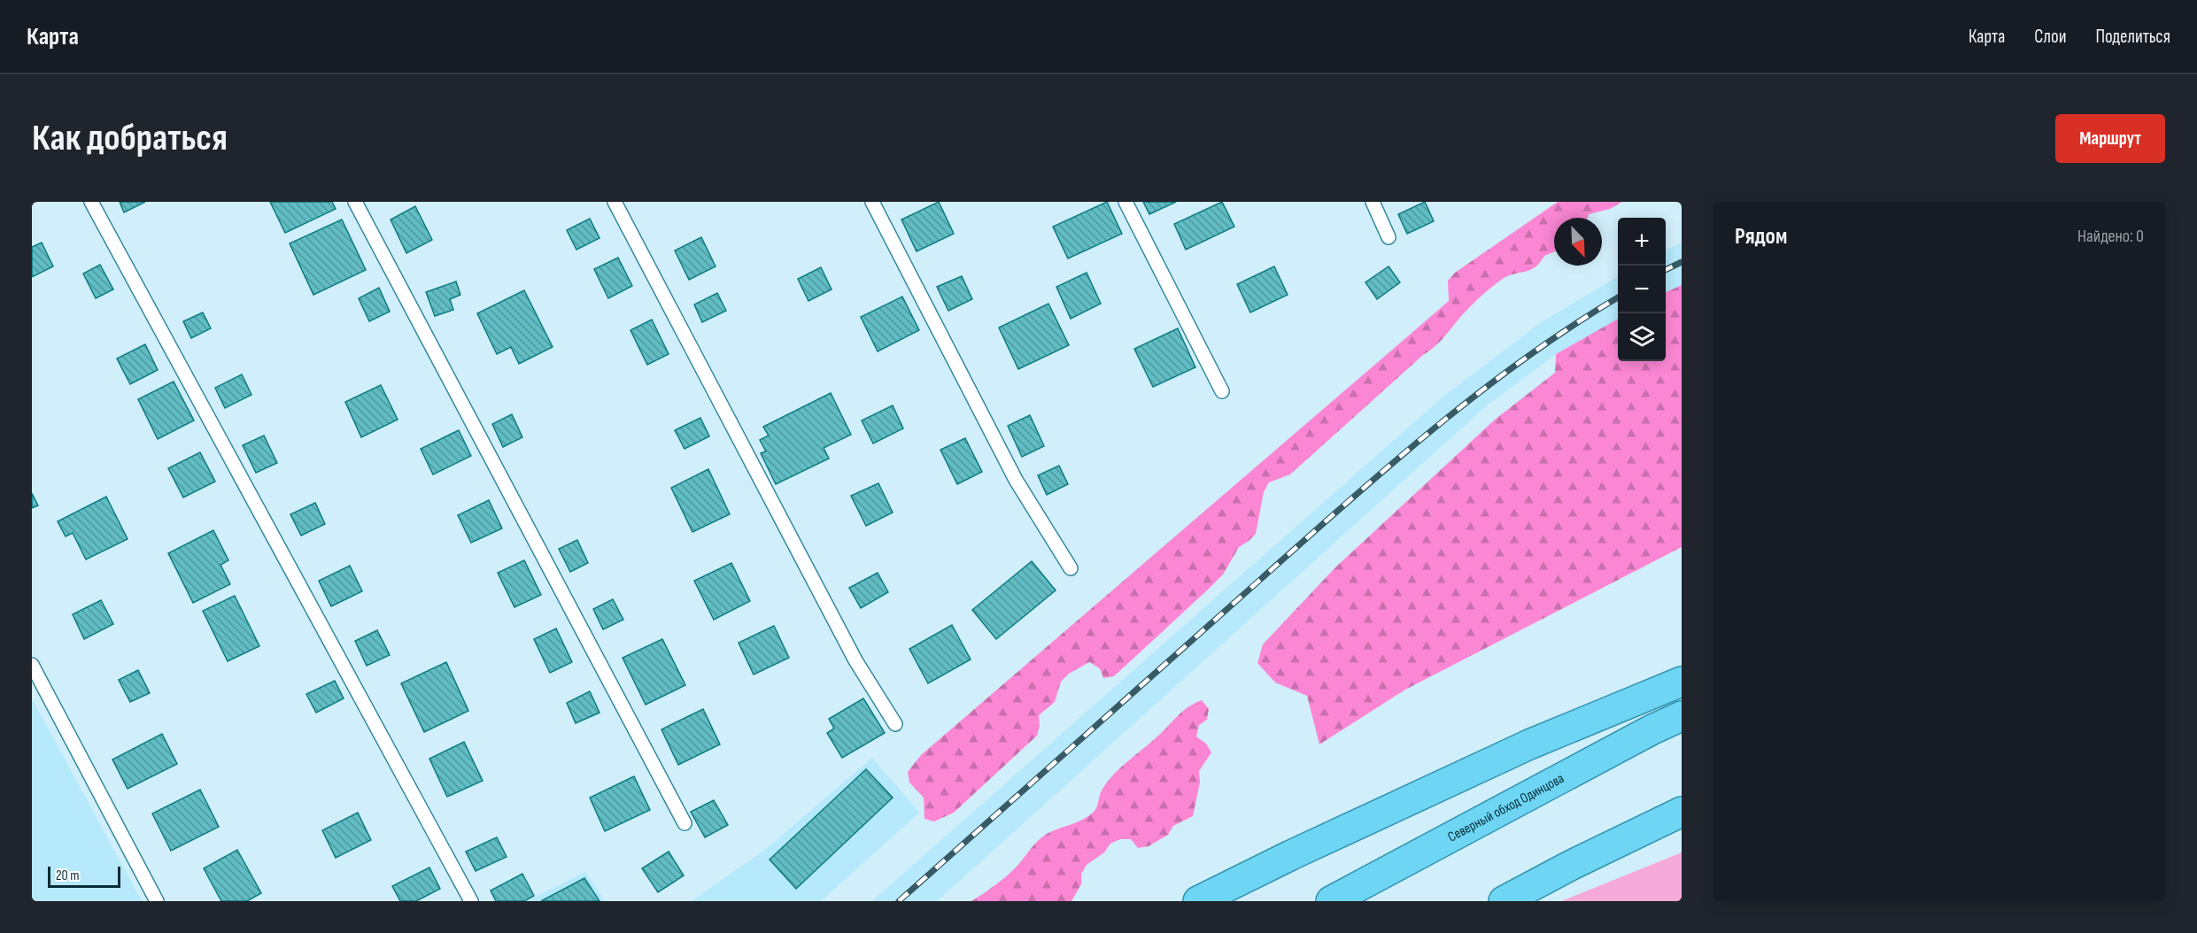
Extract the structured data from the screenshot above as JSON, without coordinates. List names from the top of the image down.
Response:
{
  "streets": {
    "highway": ["Северный обход Одинцова"]
  },
  "scale_bar": "20 m",
  "north": "bottom right",
  "page": {
    "header": "Карта",
    "nav": ["Карта", "Слои", "Поделиться"],
    "buttons": "Маршрут",
    "title": "Как добраться",
    "heading": ["Рядом", "Найдено: 0"],
    "map_buttons": ["+", "−"],
    "scale": "20 m"
  }
}
